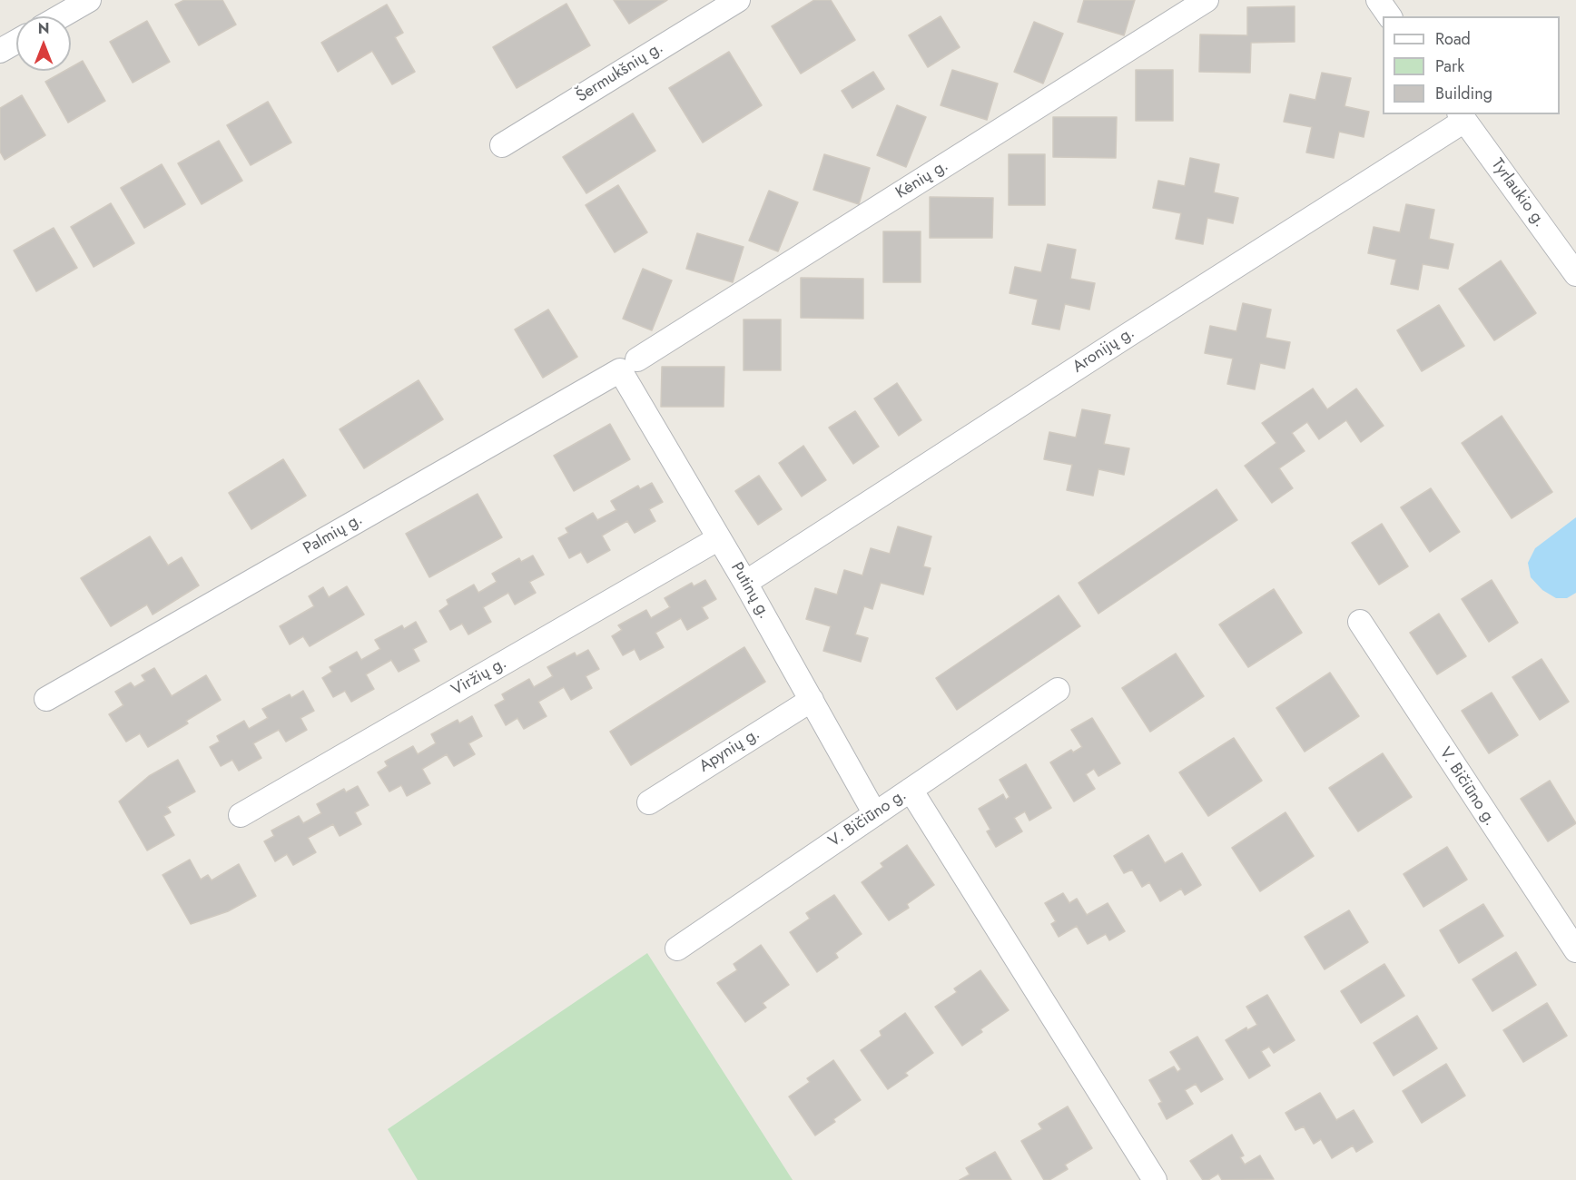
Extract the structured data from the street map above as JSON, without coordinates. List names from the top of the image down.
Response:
{
  "streets": {
    "street": [
      "Šermukšnių g.",
      "Kėnių g.",
      "Tyrlaukio g.",
      "Aronijų g.",
      "Palmių g.",
      "Putinų g.",
      "Viržių g.",
      "Apynių g.",
      "V. Bičiūno g."
    ]
  },
  "crossings": [
    ["Kėnių g.", "Palmių g."],
    ["Kėnių g.", "Putinų g."],
    ["Tyrlaukio g.", "Aronijų g."],
    ["Aronijų g.", "Putinų g."],
    ["Palmių g.", "Putinų g."],
    ["Putinų g.", "Viržių g."],
    ["Putinų g.", "Apynių g."],
    ["Putinų g.", "V. Bičiūno g."]
  ],
  "legend": ["Road", "Park", "Building"],
  "north": "top"
}
